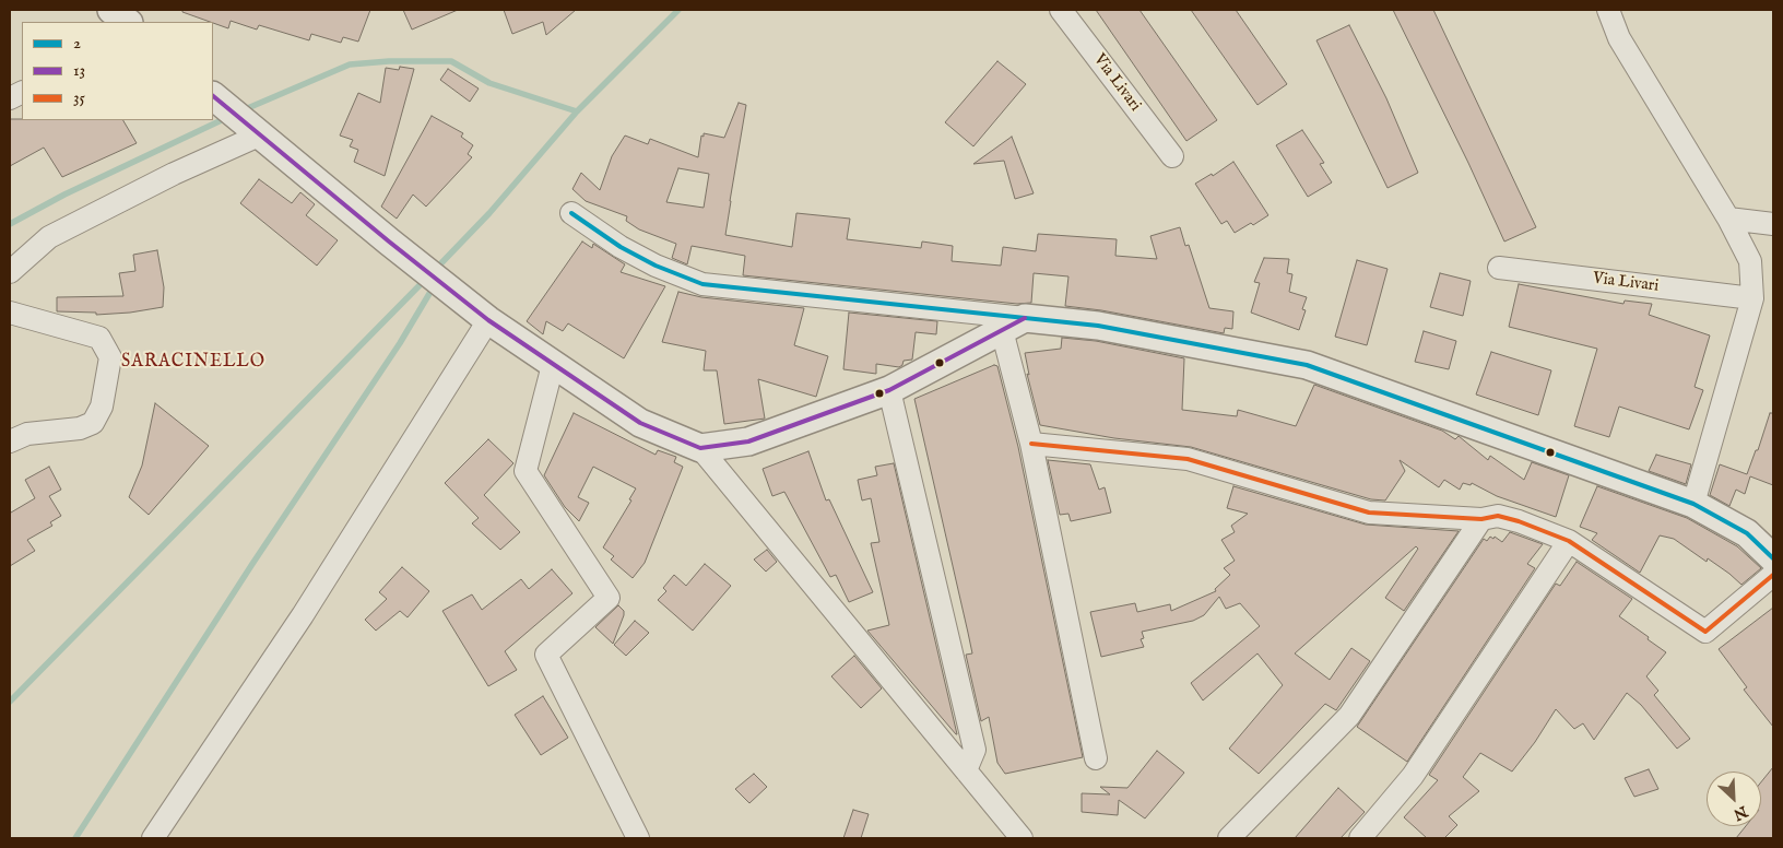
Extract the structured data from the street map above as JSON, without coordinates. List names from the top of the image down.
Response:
{
  "streets": {
    "street": ["Via Livari"]
  },
  "districts": ["SARACINELLO"],
  "lines": ["transit line 13", "transit line 2", "transit line 35"],
  "legend": ["2", "13", "35"],
  "north": "bottom right"
}
